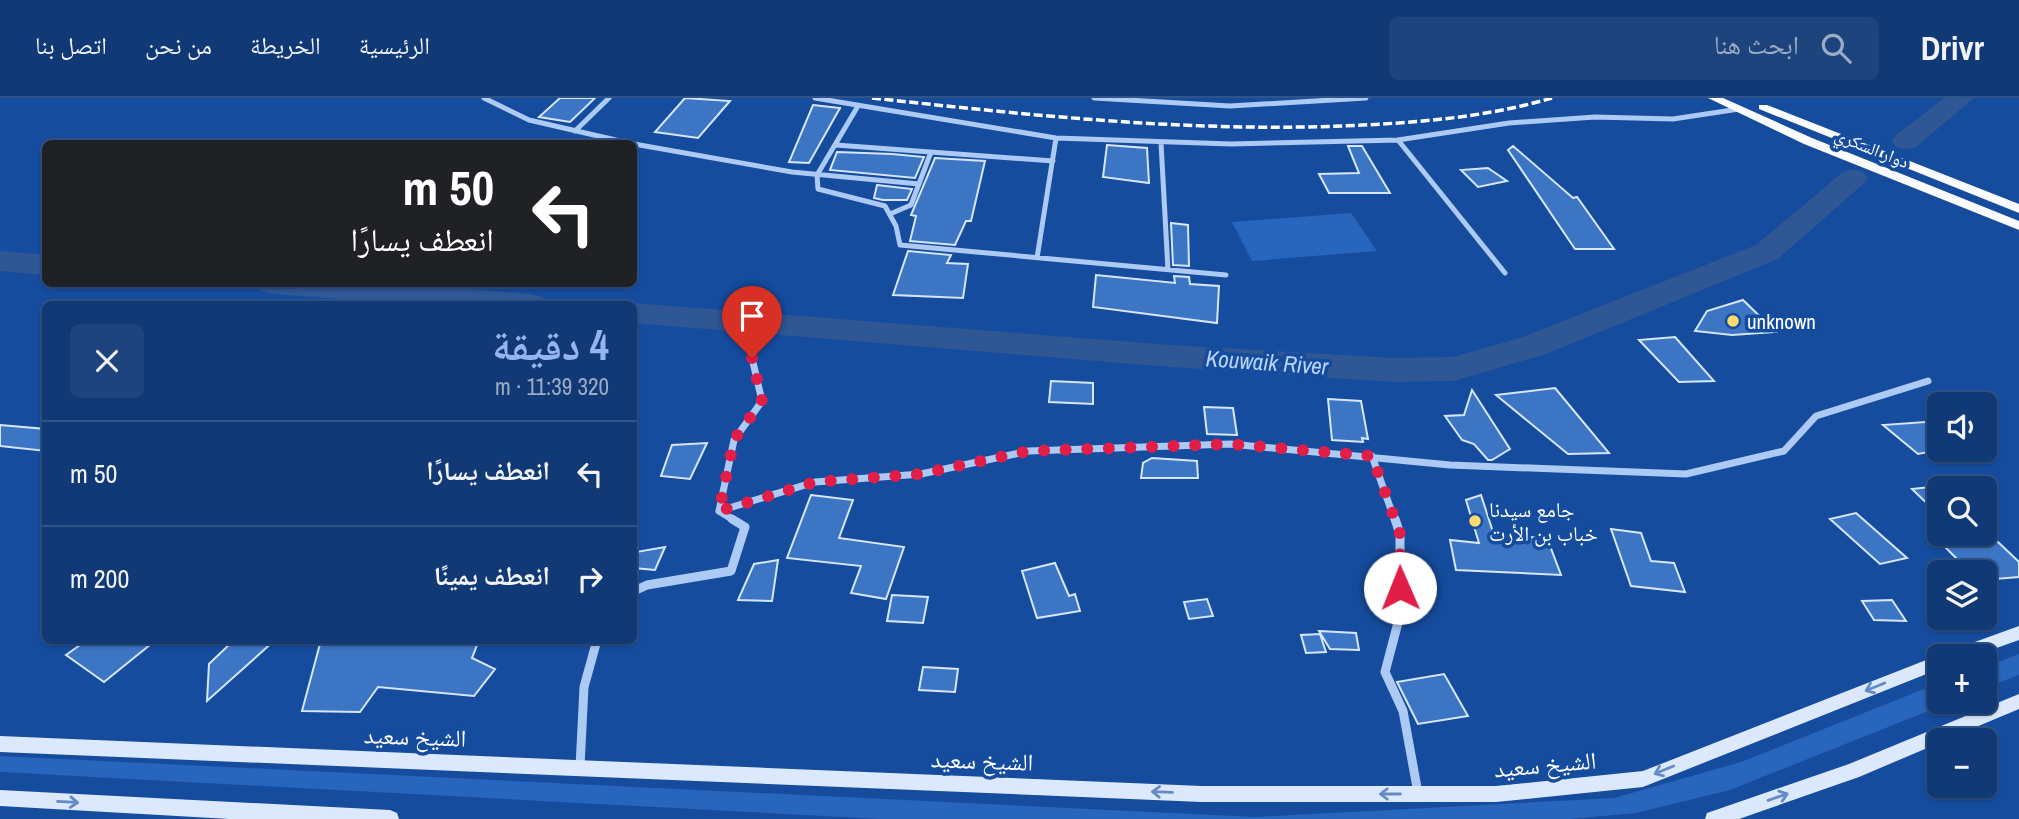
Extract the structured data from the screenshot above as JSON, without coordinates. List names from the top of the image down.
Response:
{
  "streets": {
    "main road": ["دوار السكري", "الشيخ سعيد"]
  },
  "one_way": ["الشيخ سعيد"],
  "water": ["Kouwaik River"],
  "places": ["unknown", "جامع سيدنا خباب بن الأرت"],
  "page": {
    "header": "Drivr",
    "search": "ابحث هنا",
    "nav": [
      "الرئيسية",
      "الخريطة",
      "من نحن",
      "اتصل بنا"
    ],
    "turn": ["50 m", "انعطف يسارًا"],
    "heading": ["4 دقيقة", "320 m · 11:39"],
    "map_buttons": ["+", "−"],
    "list": [
      {
        "name": "انعطف يسارًا",
        "value": "50 m"
      },
      {
        "name": "انعطف يمينًا",
        "value": "200 m"
      }
    ]
  }
}
